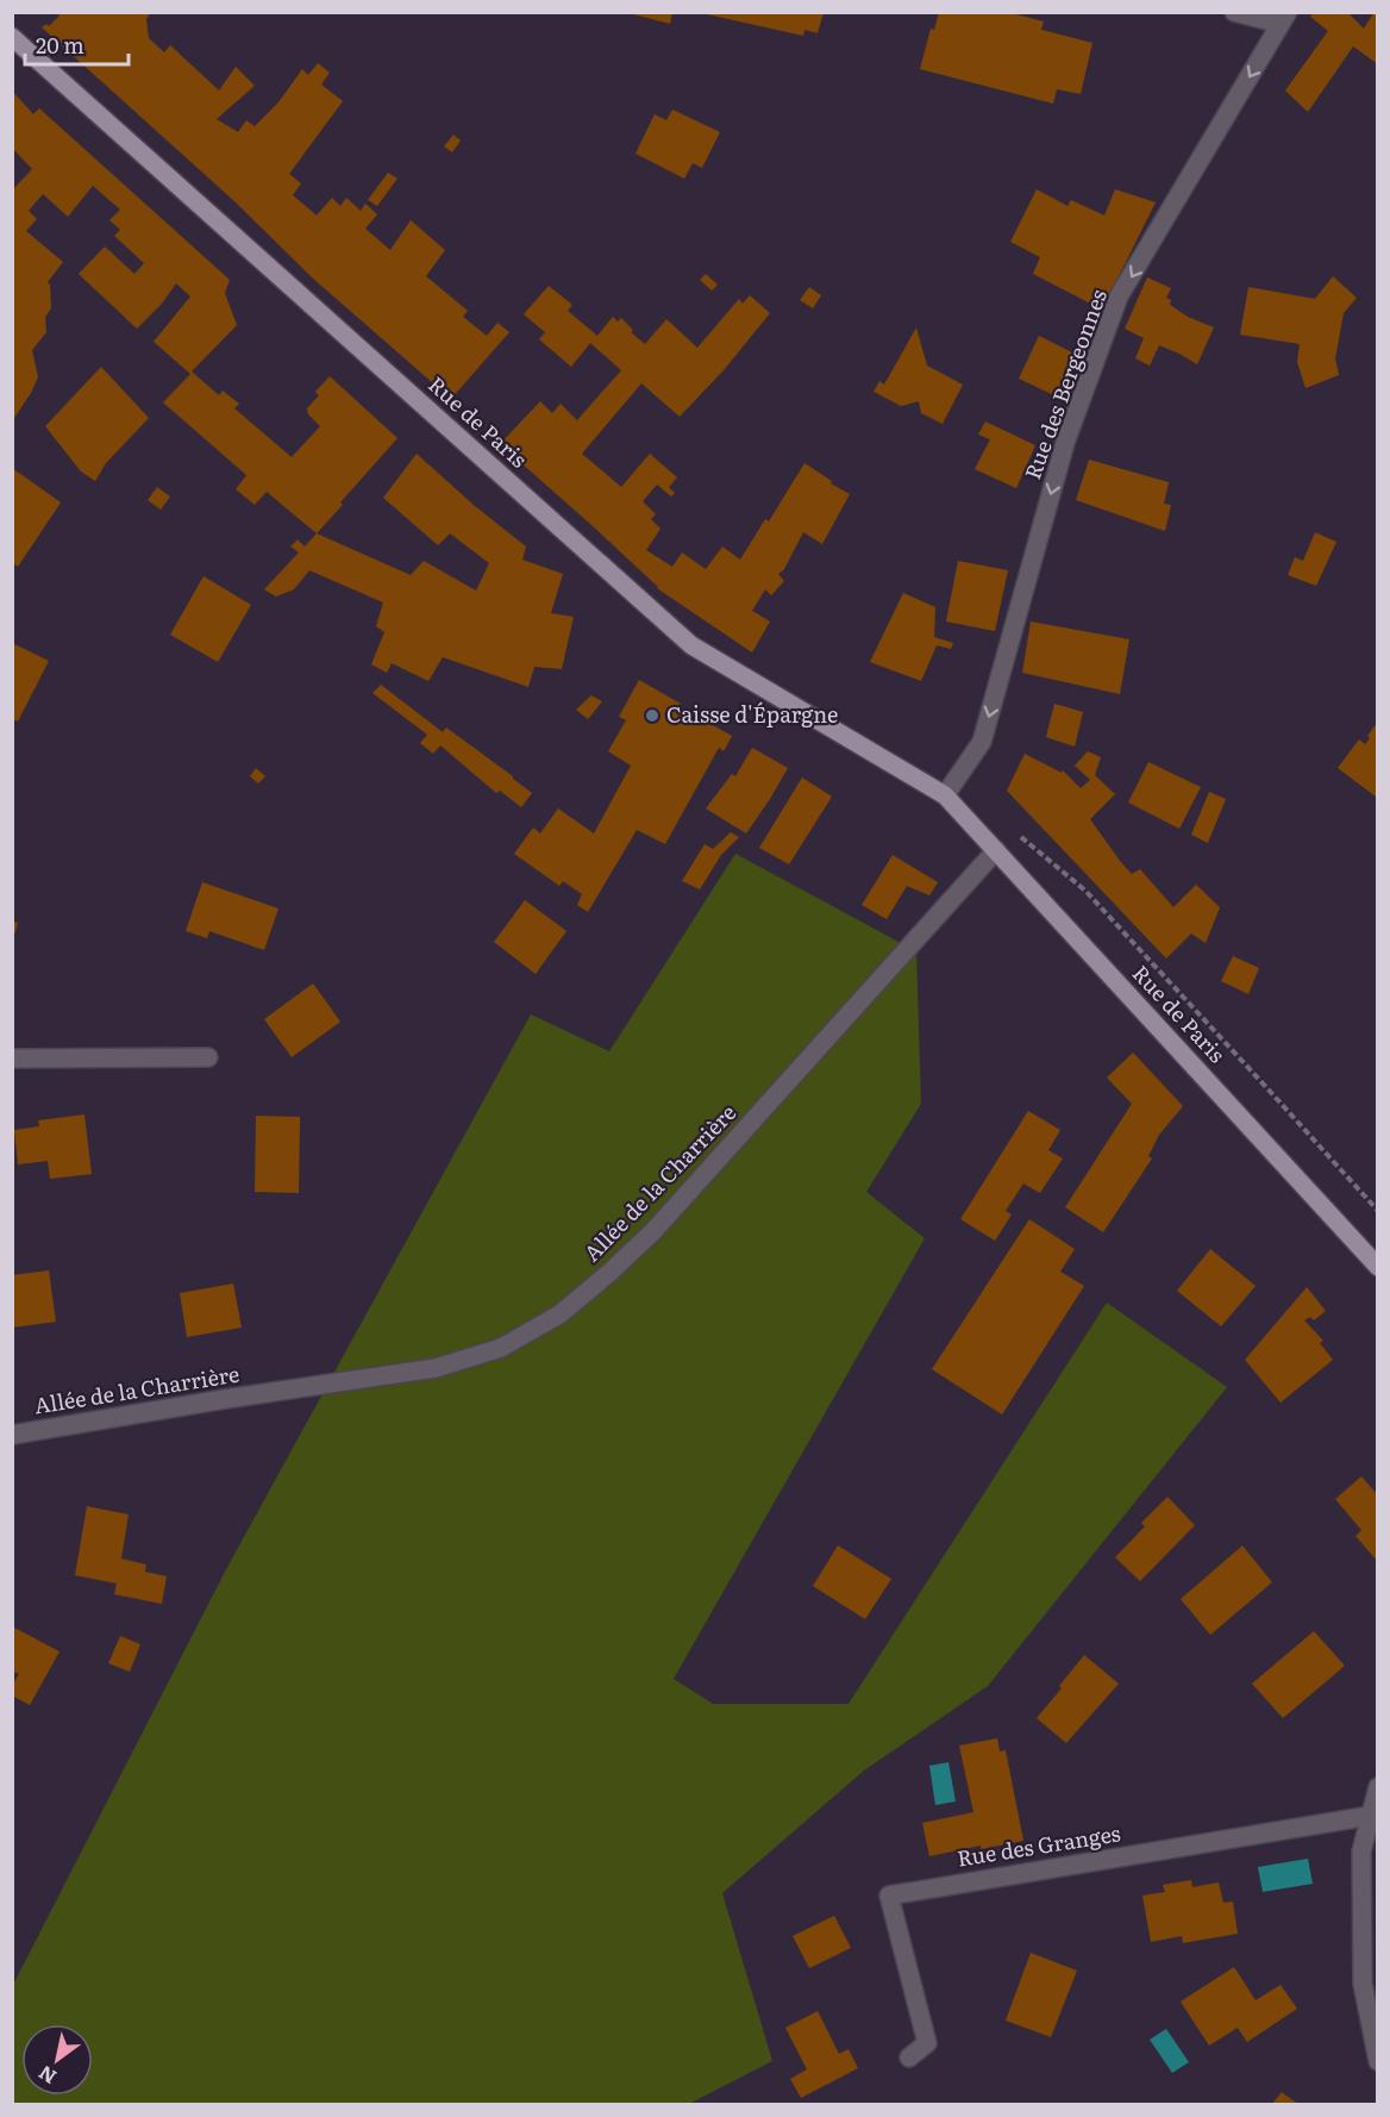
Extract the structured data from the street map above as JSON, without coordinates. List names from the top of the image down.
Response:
{
  "streets": {
    "main road": ["Rue de Paris"],
    "street": ["Rue des Bergeonnes", "Allée de la Charrière", "Rue des Granges"]
  },
  "crossings": [
    ["Rue des Bergeonnes", "Rue de Paris"],
    ["Rue de Paris", "Allée de la Charrière"]
  ],
  "one_way": ["Rue des Bergeonnes"],
  "places": ["Caisse d'Épargne"],
  "scale_bar": "20 m",
  "north": "bottom left"
}
